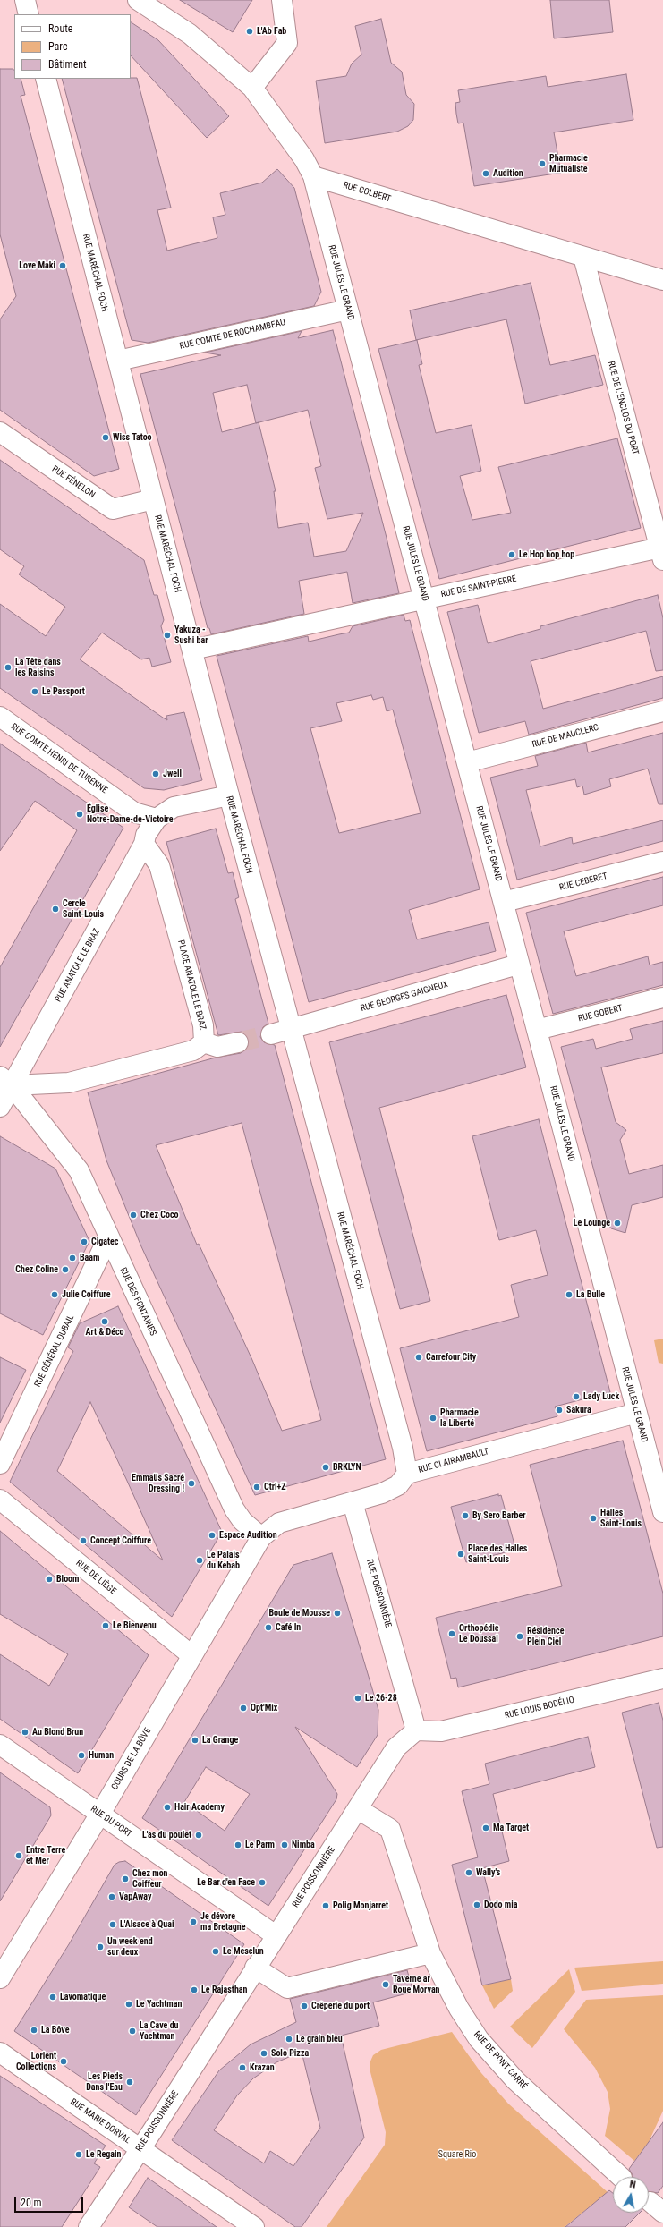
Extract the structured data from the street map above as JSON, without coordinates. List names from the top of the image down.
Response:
{
  "streets": {
    "street": [
      "RUE COLBERT",
      "RUE MARÉCHAL FOCH",
      "RUE JULES LE GRAND",
      "RUE COMTE DE ROCHAMBEAU",
      "RUE DE L'ENCLOS DU PORT",
      "RUE FÉNELON",
      "RUE DE SAINT-PIERRE",
      "RUE DE MAUCLERC",
      "RUE COMTE HENRI DE TURENNE",
      "RUE CEBERET",
      "RUE ANATOLE LE BRAZ",
      "PLACE ANATOLE LE BRAZ",
      "RUE GEORGES GAIGNEUX",
      "RUE GOBERT",
      "RUE DES FONTAINES",
      "RUE GÉNÉRAL DUBAIL",
      "RUE CLAIRAMBAULT",
      "RUE DE LIÈGE",
      "RUE POISSONNIÈRE",
      "RUE LOUIS BODÉLIO",
      "COURS DE LA BÔVE",
      "RUE DU PORT",
      "RUE DE PONT CARRÉ",
      "RUE MARIE DORVAL"
    ]
  },
  "crossings": [
    ["RUE COLBERT", "RUE JULES LE GRAND"],
    ["RUE COLBERT", "RUE DE L'ENCLOS DU PORT"],
    ["RUE MARÉCHAL FOCH", "RUE COMTE DE ROCHAMBEAU"],
    ["RUE MARÉCHAL FOCH", "RUE FÉNELON"],
    ["RUE MARÉCHAL FOCH", "RUE DE SAINT-PIERRE"],
    ["RUE MARÉCHAL FOCH", "RUE ANATOLE LE BRAZ"],
    ["RUE MARÉCHAL FOCH", "RUE GEORGES GAIGNEUX"],
    ["RUE MARÉCHAL FOCH", "RUE CLAIRAMBAULT"],
    ["RUE JULES LE GRAND", "RUE COMTE DE ROCHAMBEAU"],
    ["RUE JULES LE GRAND", "RUE DE SAINT-PIERRE"],
    ["RUE JULES LE GRAND", "RUE DE MAUCLERC"],
    ["RUE JULES LE GRAND", "RUE CEBERET"],
    ["RUE JULES LE GRAND", "RUE GEORGES GAIGNEUX"],
    ["RUE JULES LE GRAND", "RUE GOBERT"],
    ["RUE JULES LE GRAND", "RUE CLAIRAMBAULT"],
    ["RUE DE L'ENCLOS DU PORT", "RUE DE SAINT-PIERRE"],
    ["RUE COMTE HENRI DE TURENNE", "RUE ANATOLE LE BRAZ"],
    ["RUE ANATOLE LE BRAZ", "PLACE ANATOLE LE BRAZ"],
    ["RUE ANATOLE LE BRAZ", "RUE DES FONTAINES"],
    ["PLACE ANATOLE LE BRAZ", "RUE DES FONTAINES"],
    ["RUE DES FONTAINES", "RUE GÉNÉRAL DUBAIL"],
    ["RUE DES FONTAINES", "RUE CLAIRAMBAULT"],
    ["RUE DES FONTAINES", "COURS DE LA BÔVE"],
    ["RUE CLAIRAMBAULT", "RUE POISSONNIÈRE"],
    ["RUE CLAIRAMBAULT", "COURS DE LA BÔVE"],
    ["RUE DE LIÈGE", "COURS DE LA BÔVE"],
    ["RUE POISSONNIÈRE", "RUE LOUIS BODÉLIO"],
    ["RUE POISSONNIÈRE", "RUE DU PORT"],
    ["RUE POISSONNIÈRE", "RUE DE PONT CARRÉ"],
    ["RUE POISSONNIÈRE", "RUE MARIE DORVAL"],
    ["COURS DE LA BÔVE", "RUE DU PORT"]
  ],
  "parks": ["Square Rio"],
  "places": [
    "L'Ab Fab",
    "Pharmacie Mutualiste",
    "Audition",
    "Love Maki",
    "Wiss Tatoo",
    "Le Hop hop hop",
    "Yakuza - Sushi bar",
    "La Tête dans les Raisins",
    "Le Passport",
    "Jwell",
    "Église Notre-Dame-de-Victoire",
    "Cercle Saint-Louis",
    "Chez Coco",
    "Le Lounge",
    "Cigatec",
    "Baam",
    "Chez Coline",
    "Julie Coiffure",
    "La Bulle",
    "Art & Déco",
    "Carrefour City",
    "Lady Luck",
    "Sakura",
    "Pharmacie la Liberté",
    "BRKLYN",
    "Emmaüs Sacré Dressing !",
    "Ctrl+Z",
    "By Sero Barber",
    "Halles Saint-Louis",
    "Espace Audition",
    "Concept Coiffure",
    "Place des Halles Saint-Louis",
    "Le Palais du Kebab",
    "Bloom",
    "Boule de Mousse",
    "Le Bienvenu",
    "Café In",
    "Orthopédie Le Doussal",
    "Résidence Plein Ciel",
    "Le 26-28",
    "Opt'Mix",
    "Au Blond Brun",
    "La Grange",
    "Human",
    "Hair Academy",
    "Ma Target",
    "L'as du poulet",
    "Le Parm",
    "Nimba",
    "Entre Terre et Mer",
    "Wally's",
    "Chez mon Coiffeur",
    "Le Bar d'en Face",
    "VapAway",
    "Dodo mia",
    "Polig Monjarret",
    "Je dévore ma Bretagne",
    "L'Alsace à Quai",
    "Un week end sur deux",
    "Le Mesclun",
    "Taverne ar Roue Morvan",
    "Le Rajasthan",
    "Lavomatique",
    "Le Yachtman",
    "Crêperie du port",
    "La Bôve",
    "La Cave du Yachtman",
    "Le grain bleu",
    "Solo Pizza",
    "Lorient Collections",
    "Krazan",
    "Les Pieds Dans l'Eau",
    "Le Regain"
  ],
  "legend": ["Route", "Parc", "Bâtiment"],
  "scale_bar": "20 m",
  "north": "top"
}
